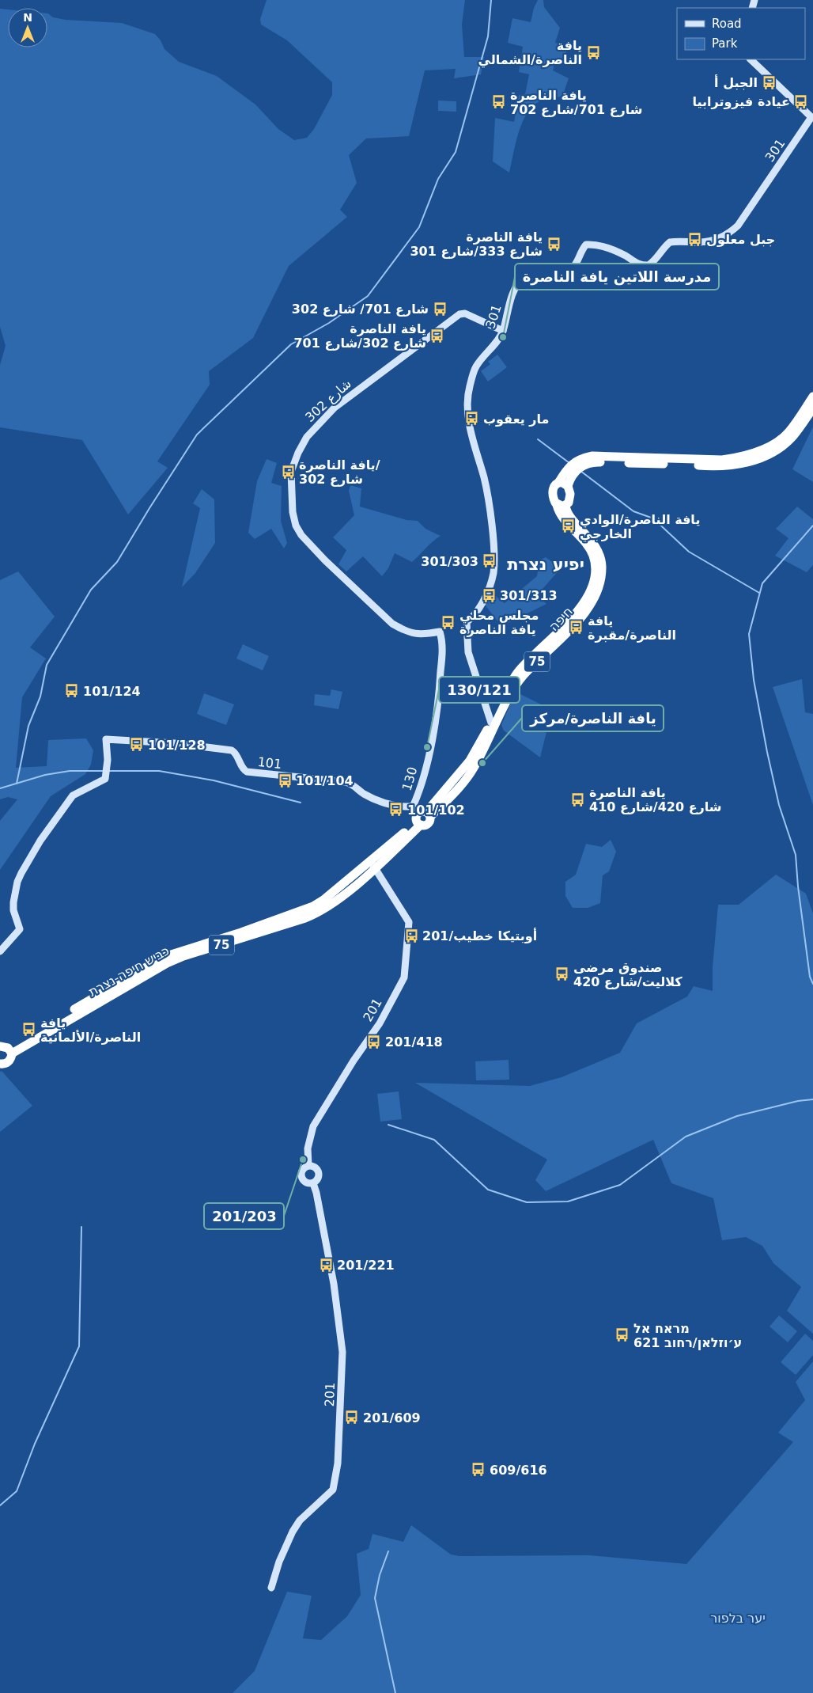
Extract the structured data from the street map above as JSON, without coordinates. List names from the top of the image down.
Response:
{
  "streets": {
    "highway": ["חיפה", "75", "כביש חיפה-נצרת"],
    "street": [
      "301",
      "شارع 302",
      "101",
      "130",
      "201"
    ]
  },
  "crossings": [
    ["301", "شارع 302"],
    ["301", "חיפה"],
    ["شارع 302", "130"],
    ["חיפה", "75"],
    ["חיפה", "101"],
    ["חיפה", "130"],
    ["חיפה", "כביש חיפה-נצרת"],
    ["75", "כביש חיפה-נצרת"],
    ["101", "130"],
    ["101", "כביש חיפה-נצרת"],
    ["130", "כביש חיפה-נצרת"],
    ["כביש חיפה-נצרת", "201"]
  ],
  "districts": ["יפיע נצרת"],
  "parks": ["יער בלפור"],
  "places": {
    "bus stop": [
      "يافة الناصرة/الشمالي",
      "الجبل أ",
      "عيادة فيزوترابيا",
      "يافة الناصرة شارع 701/شارع 702",
      "جبل معلول",
      "يافة الناصرة شارع 333/شارع 301",
      "شارع 701/ شارع 302",
      "يافة الناصرة شارع 302/شارع 701",
      "مار يعقوب",
      "يافة الناصرة/ شارع 302",
      "يافة الناصرة/الوادي الخارجي",
      "301/303",
      "301/313",
      "مجلس محلي يافة الناصرة",
      "يافة الناصرة/مقبرة",
      "101/124",
      "101/128",
      "101/104",
      "يافة الناصرة شارع 420/شارع 410",
      "101/102",
      "أوبتيكا خطيب/201",
      "صندوق مرضى كلاليت/شارع 420",
      "يافة الناصرة/الألمانية",
      "201/418",
      "201/221",
      "מראח אל ע׳וזלאן/רחוב 621",
      "201/609",
      "609/616"
    ],
    "other": [
      "مدرسة اللاتين يافة الناصرة",
      "130/121",
      "يافة الناصرة/مركز",
      "201/203"
    ]
  },
  "legend": ["Road", "Park"],
  "north": "top"
}
